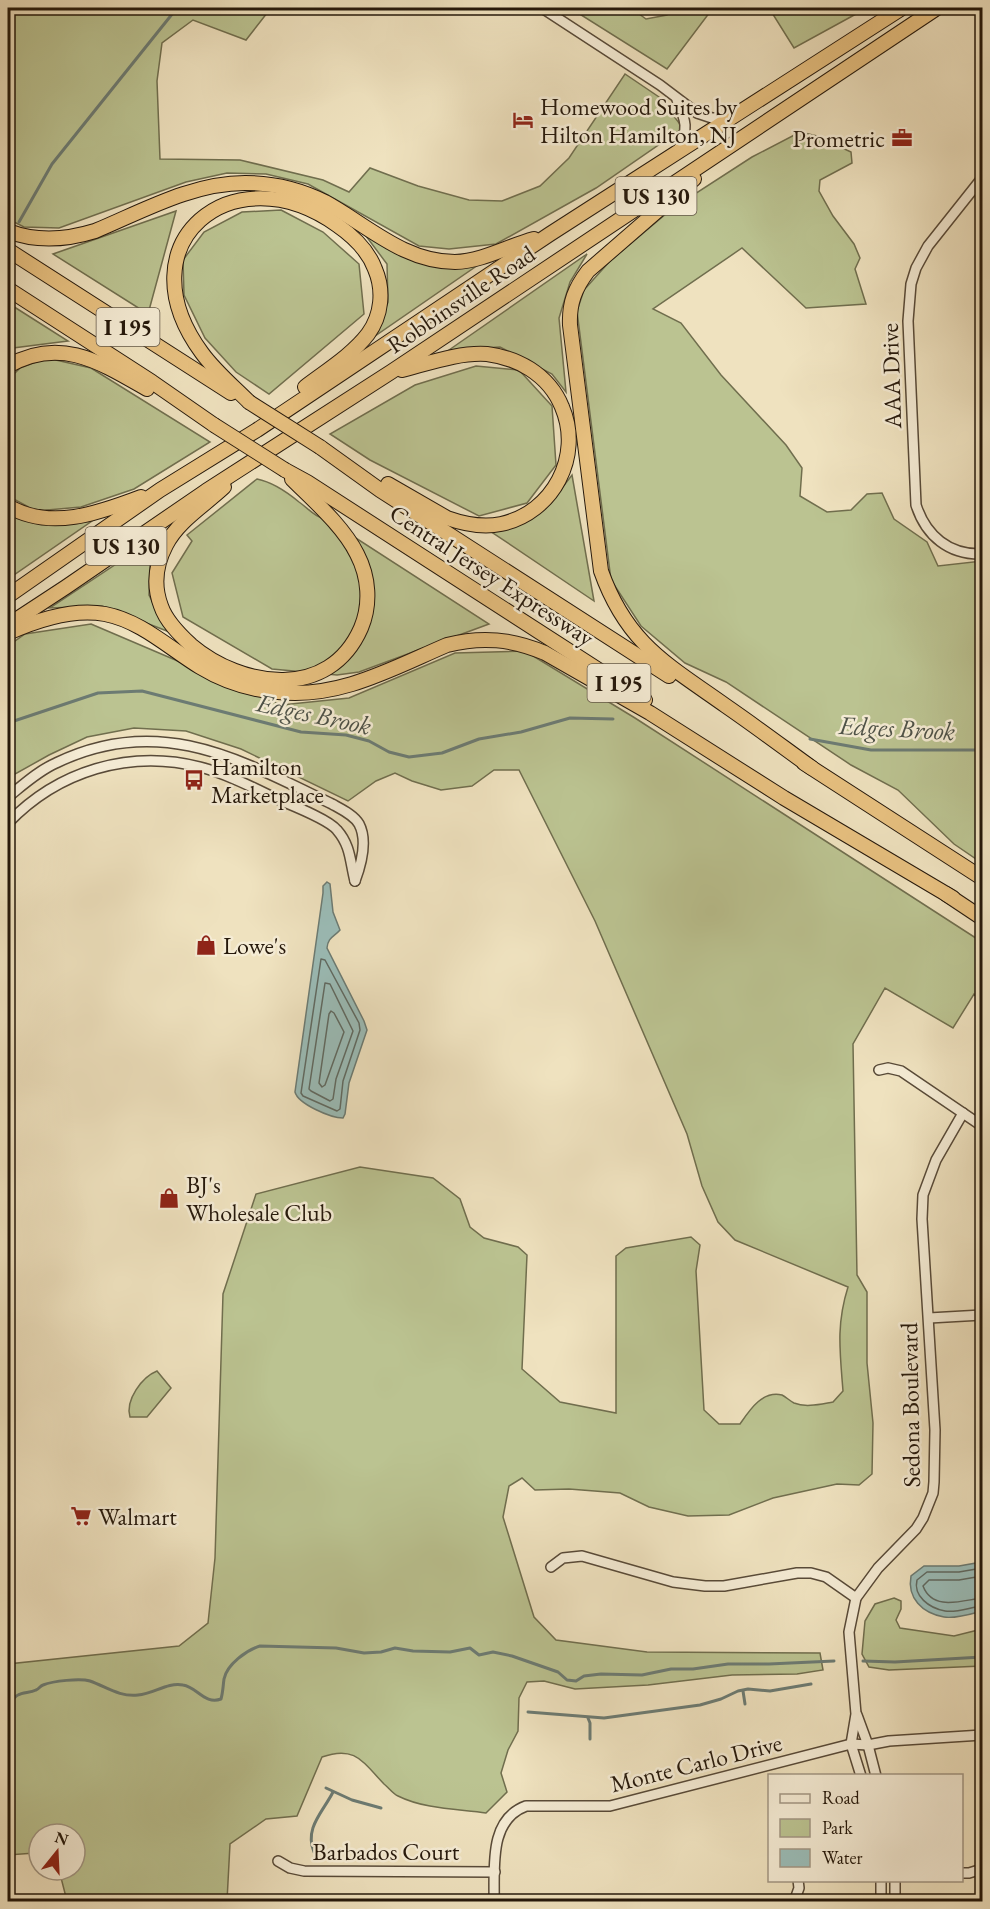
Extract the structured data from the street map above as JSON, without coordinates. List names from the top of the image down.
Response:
{
  "streets": {
    "highway": [
      "US 130",
      "Robbinsville Road",
      "I 195",
      "Central Jersey Expressway"
    ],
    "street": [
      "AAA Drive",
      "Sedona Boulevard",
      "Monte Carlo Drive",
      "Barbados Court"
    ]
  },
  "crossings": [
    ["Sedona Boulevard", "Monte Carlo Drive"],
    ["Monte Carlo Drive", "Barbados Court"]
  ],
  "water": ["Edges Brook"],
  "places": {
    "hotel": ["Homewood Suites by Hilton Hamilton, NJ"],
    "office": ["Prometric"],
    "bus stop": ["Hamilton Marketplace"],
    "shop": ["Lowe's", "BJ's Wholesale Club"],
    "supermarket": ["Walmart"]
  },
  "legend": ["Road", "Park", "Water"],
  "north": "top"
}
